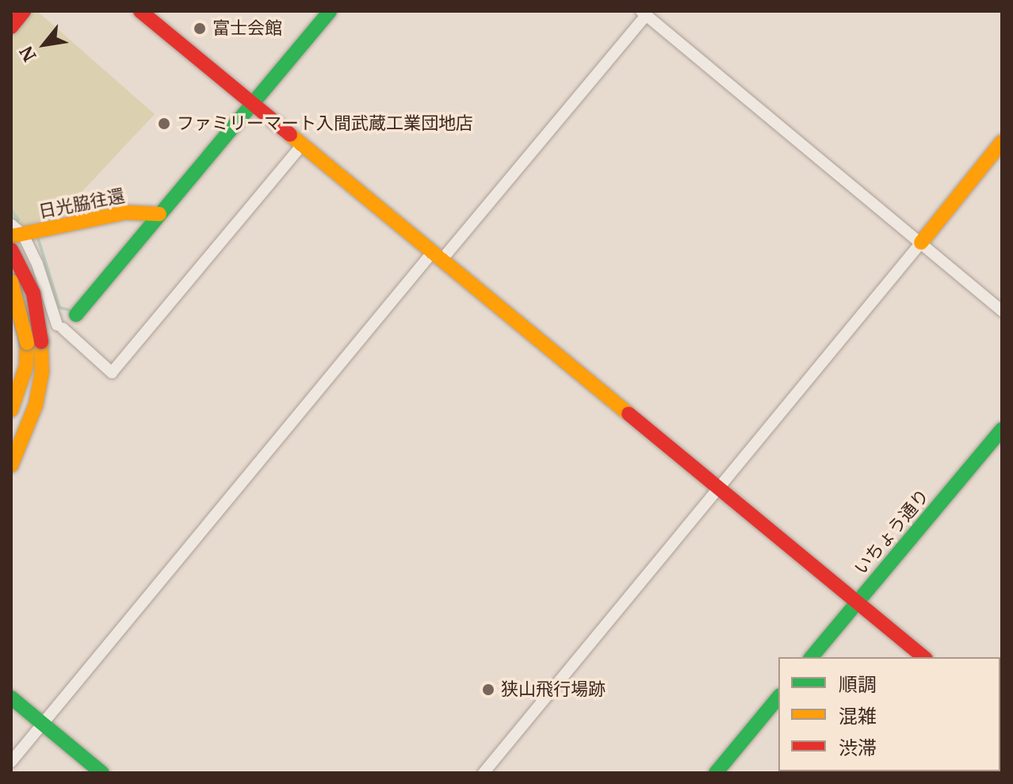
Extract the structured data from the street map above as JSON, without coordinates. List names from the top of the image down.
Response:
{
  "streets": {
    "main road": ["日光脇往還", "いちょう通り"]
  },
  "places": ["富士会館", "ファミリーマート入間武蔵工業団地店", "狭山飛行場跡"],
  "legend": ["順調", "混雑", "渋滞"],
  "north": "bottom left"
}
